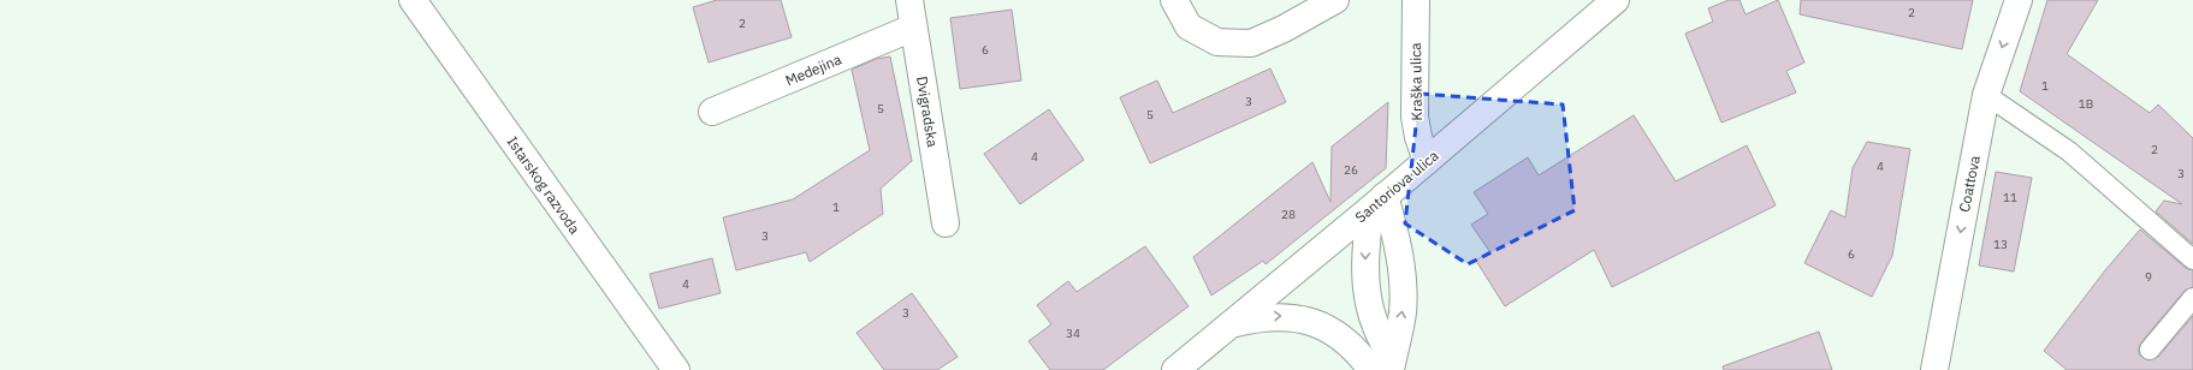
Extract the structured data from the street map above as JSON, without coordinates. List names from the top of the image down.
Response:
{
  "streets": {
    "street": [
      "Medejina",
      "Kraška ulica",
      "Dvigradska",
      "Coattova",
      "Istarskog razvoda",
      "Santoriova ulica"
    ]
  },
  "crossings": [
    ["Medejina", "Dvigradska"],
    ["Kraška ulica", "Santoriova ulica"]
  ],
  "one_way": ["Coattova"],
  "house_numbers": [
    "2",
    "2",
    "6",
    "1",
    "3",
    "1B",
    "5",
    "5",
    "2",
    "4",
    "4",
    "26",
    "3",
    "11",
    "1",
    "28",
    "3",
    "13",
    "6",
    "9",
    "4",
    "3",
    "34"
  ]
}
